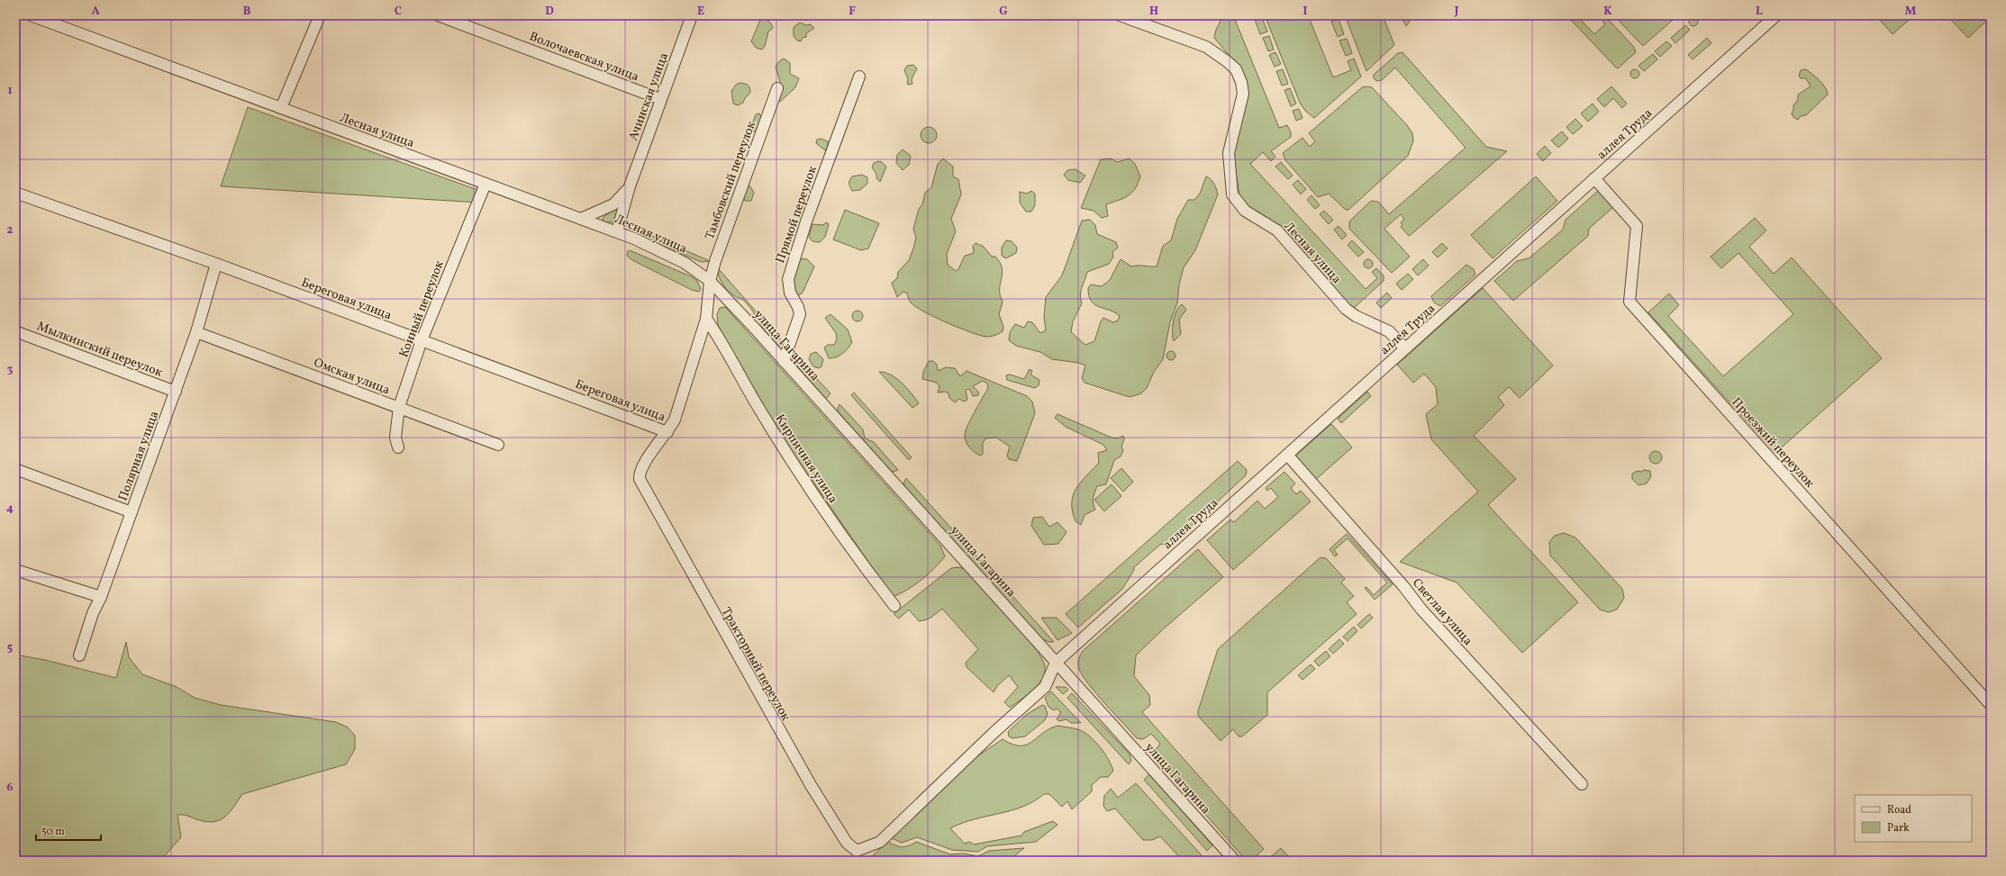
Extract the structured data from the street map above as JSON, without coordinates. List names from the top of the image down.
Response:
{
  "streets": {
    "street": [
      "Волочаевская улица",
      "Ачинская улица",
      "Лесная улица",
      "аллея Труда",
      "Тамбовский переулок",
      "Прямой переулок",
      "Береговая улица",
      "Конный переулок",
      "улица Гагарина",
      "Мылкинский переулок",
      "Омская улица",
      "Проезжий переулок",
      "Полярная улица",
      "Кирпичная улица",
      "Светлая улица",
      "Тракторный переулок"
    ]
  },
  "crossings": [
    ["Волочаевская улица", "Ачинская улица"],
    ["Ачинская улица", "Лесная улица"],
    ["Лесная улица", "аллея Труда"],
    ["Лесная улица", "Тамбовский переулок"],
    ["Лесная улица", "Конный переулок"],
    ["Лесная улица", "улица Гагарина"],
    ["аллея Труда", "улица Гагарина"],
    ["аллея Труда", "Проезжий переулок"],
    ["аллея Труда", "Светлая улица"],
    ["аллея Труда", "Тракторный переулок"],
    ["Тамбовский переулок", "Береговая улица"],
    ["Тамбовский переулок", "улица Гагарина"],
    ["Тамбовский переулок", "Кирпичная улица"],
    ["Тамбовский переулок", "Тракторный переулок"],
    ["Прямой переулок", "улица Гагарина"],
    ["Береговая улица", "Конный переулок"],
    ["Береговая улица", "Полярная улица"],
    ["Конный переулок", "Омская улица"],
    ["улица Гагарина", "Тракторный переулок"],
    ["Мылкинский переулок", "Полярная улица"],
    ["Омская улица", "Полярная улица"]
  ],
  "legend": ["Road", "Park"],
  "scale_bar": "50 m",
  "grid": {
    "columns": [
      "A",
      "B",
      "C",
      "D",
      "E",
      "F",
      "G",
      "H",
      "I",
      "J",
      "K",
      "L",
      "M"
    ],
    "rows": [
      "1",
      "2",
      "3",
      "4",
      "5",
      "6"
    ]
  }
}
